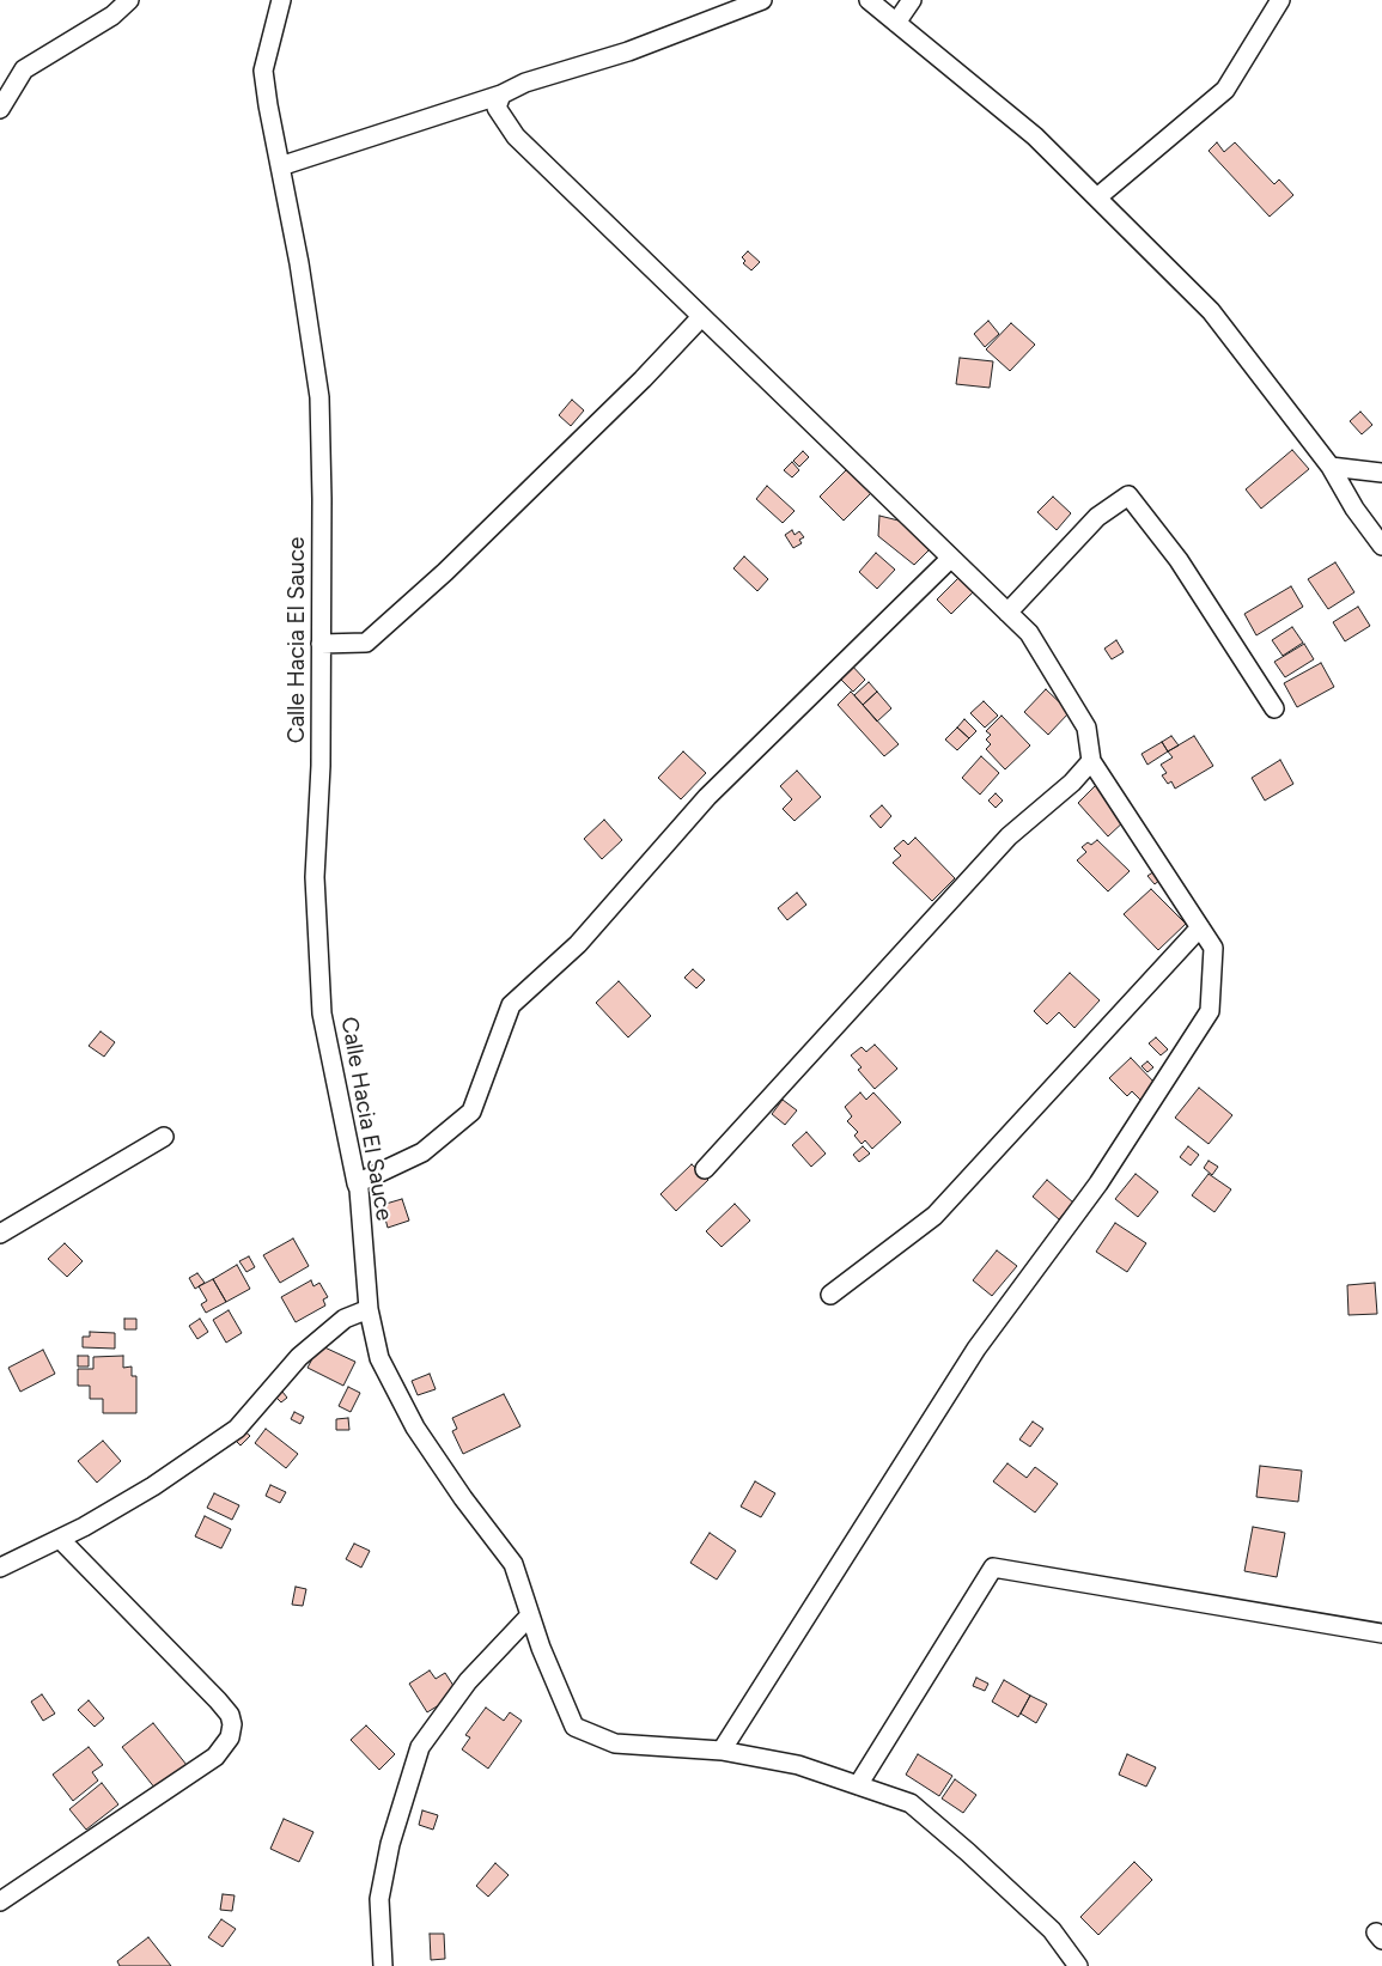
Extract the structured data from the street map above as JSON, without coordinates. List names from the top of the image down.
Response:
{
  "streets": {
    "street": ["Calle Hacia El Sauce"]
  }
}
